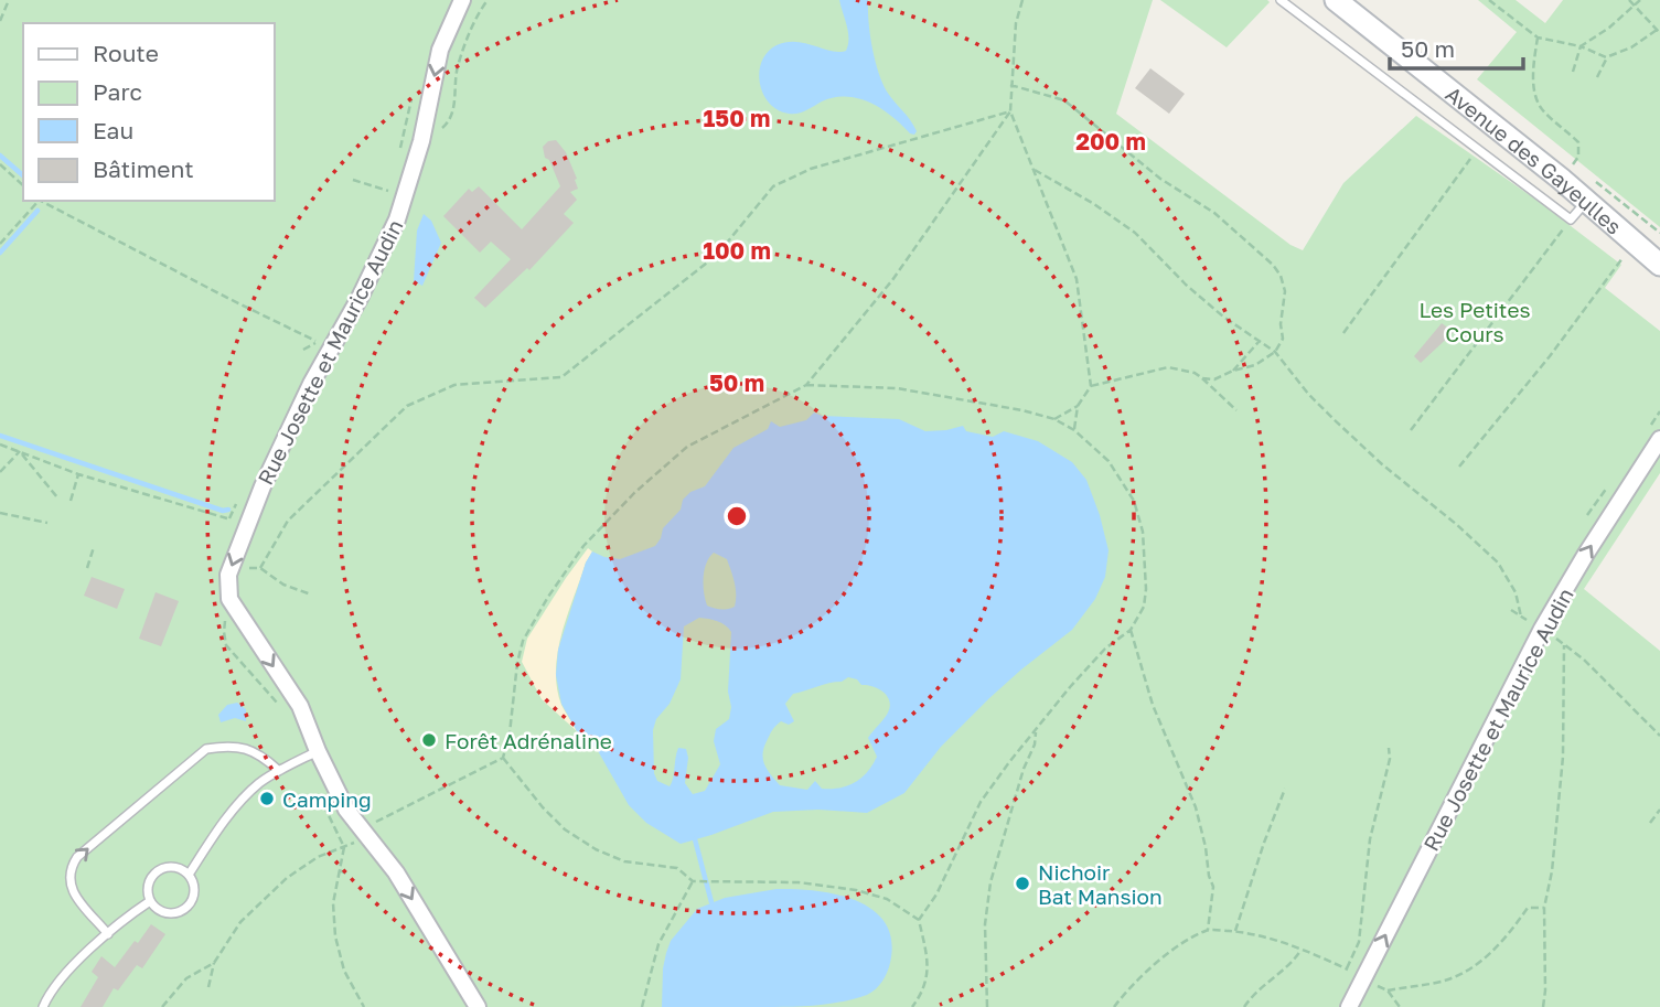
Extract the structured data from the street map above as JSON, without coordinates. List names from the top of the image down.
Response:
{
  "streets": {
    "street": ["Avenue des Gayeulles", "Rue Josette et Maurice Audin"]
  },
  "parks": ["Les Petites Cours"],
  "places": ["Forêt Adrénaline", "Camping", "Nichoir Bat Mansion"],
  "legend": [
    "Route",
    "Parc",
    "Eau",
    "Bâtiment"
  ],
  "scale_bar": "50 m",
  "rings": [
    "150 m",
    "200 m",
    "100 m",
    "50 m"
  ]
}
